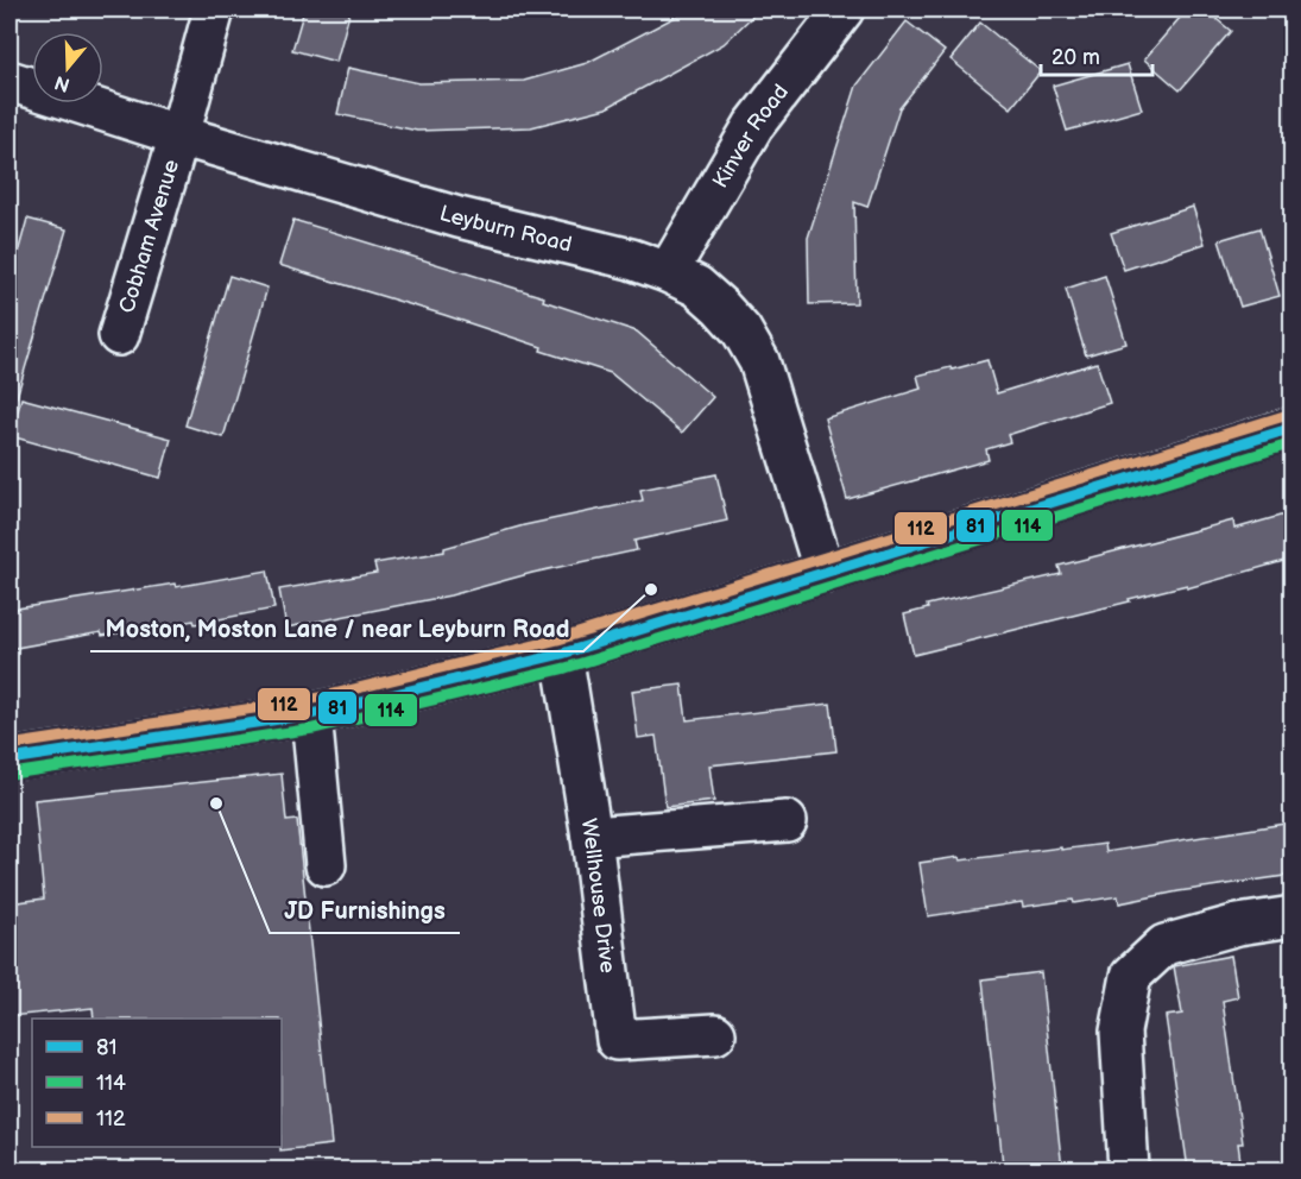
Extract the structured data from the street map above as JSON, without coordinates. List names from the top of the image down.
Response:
{
  "streets": {
    "street": [
      "Kinver Road",
      "Leyburn Road",
      "Cobham Avenue",
      "Wellhouse Drive"
    ]
  },
  "crossings": [
    ["Kinver Road", "Leyburn Road"],
    ["Leyburn Road", "Cobham Avenue"]
  ],
  "places": ["Moston, Moston Lane / near Leyburn Road", "JD Furnishings"],
  "lines": ["transit line 112", "transit line 81", "transit line 114"],
  "legend": ["81", "114", "112"],
  "scale_bar": "20 m",
  "north": "bottom"
}
